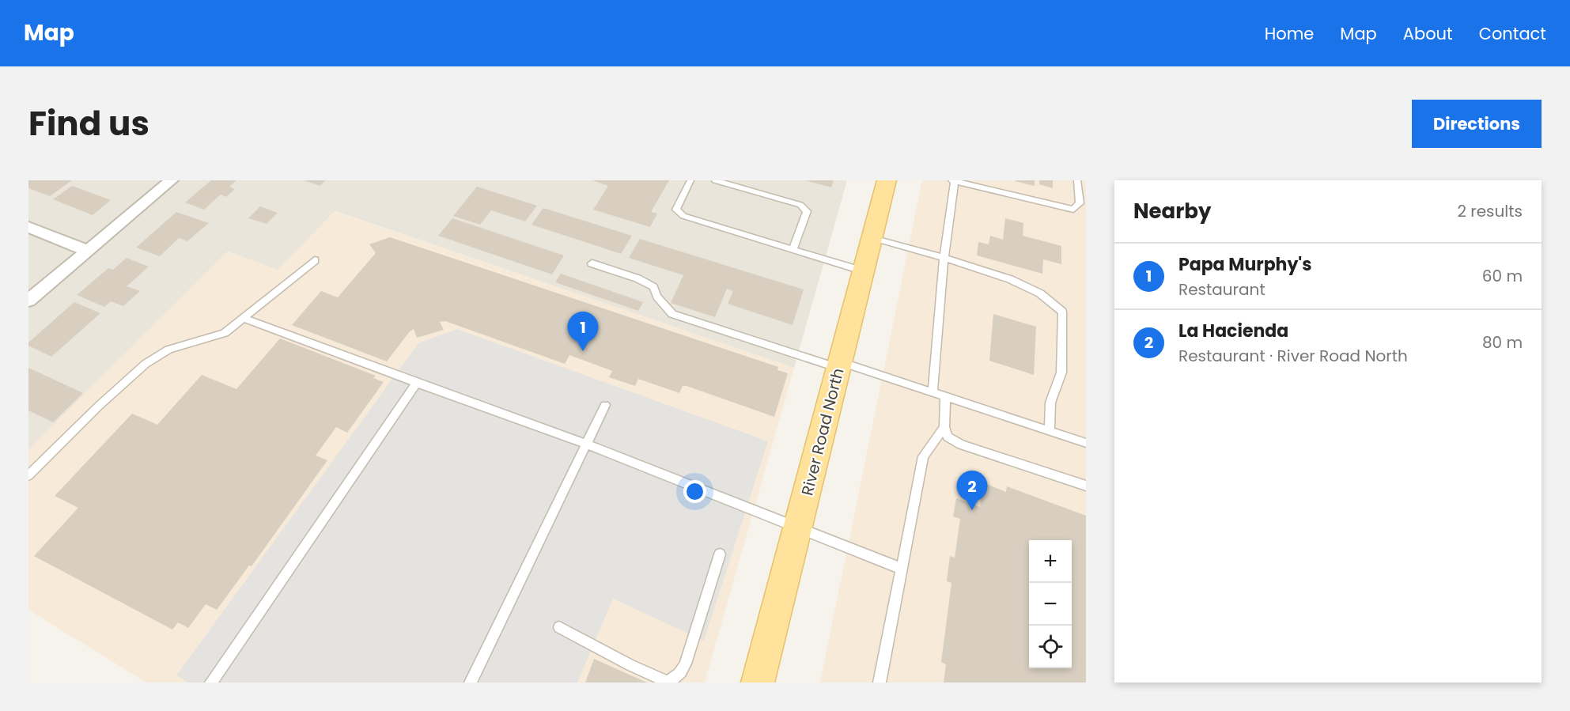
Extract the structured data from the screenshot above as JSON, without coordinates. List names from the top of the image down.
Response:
{
  "streets": {
    "main road": ["River Road North"]
  },
  "page": {
    "header": "Map",
    "nav": [
      "Home",
      "Map",
      "About",
      "Contact"
    ],
    "title": "Find us",
    "buttons": "Directions",
    "heading": ["Nearby", "2 results"],
    "list": [
      {
        "mark": "1",
        "name": "Papa Murphy's",
        "note": "Restaurant",
        "value": "60 m"
      },
      {
        "mark": "2",
        "name": "La Hacienda",
        "note": "Restaurant · River Road North",
        "value": "80 m"
      }
    ],
    "pins": ["1", "2"],
    "map_buttons": ["+", "−"]
  }
}
